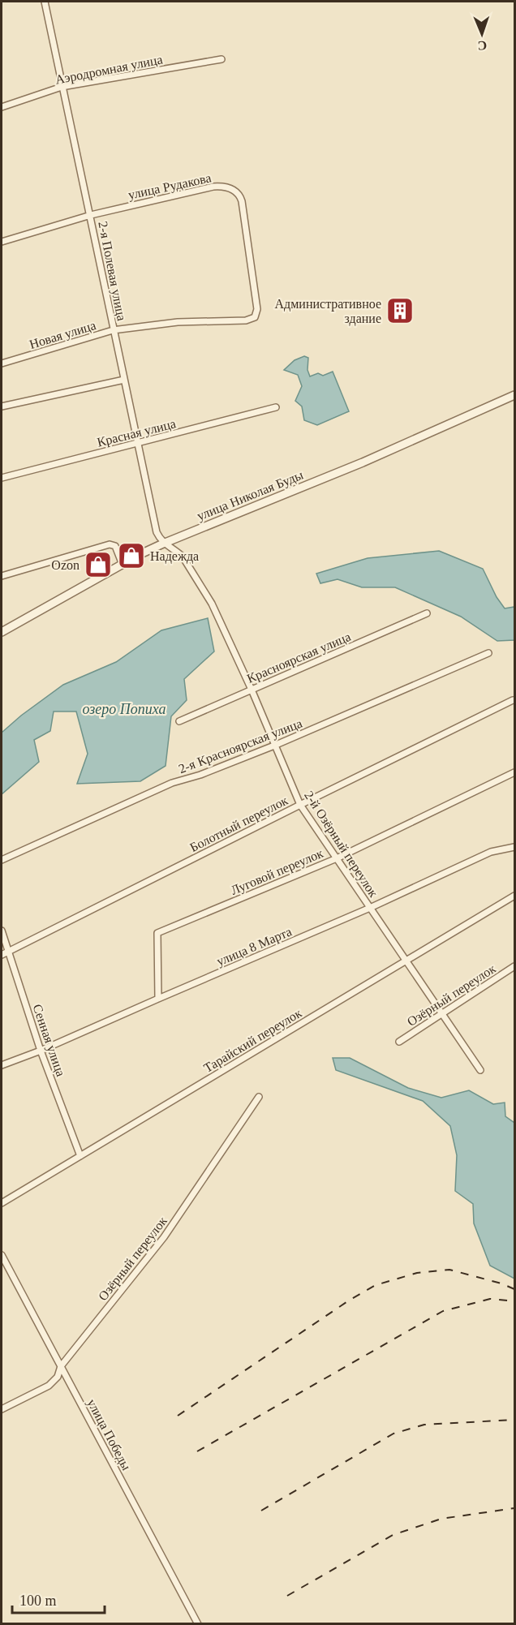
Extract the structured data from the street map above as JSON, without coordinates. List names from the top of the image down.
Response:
{
  "streets": {
    "street": [
      "Аэродромная улица",
      "улица Рудакова",
      "2-я Полевая улица",
      "Новая улица",
      "Красная улица",
      "улица Николая Буды",
      "Красноярская улица",
      "2-я Красноярская улица",
      "Болотный переулок",
      "2-й Озёрный переулок",
      "Луговой переулок",
      "улица 8 Марта",
      "Озёрный переулок",
      "Сенная улица",
      "Тарайский переулок",
      "улица Победы"
    ]
  },
  "crossings": [
    ["Аэродромная улица", "2-я Полевая улица"],
    ["улица Рудакова", "2-я Полевая улица"],
    ["улица Рудакова", "Новая улица"],
    ["2-я Полевая улица", "Новая улица"],
    ["2-я Полевая улица", "Красная улица"],
    ["2-я Полевая улица", "улица Николая Буды"],
    ["2-я Полевая улица", "2-й Озёрный переулок"],
    ["улица Николая Буды", "2-й Озёрный переулок"],
    ["Красноярская улица", "2-й Озёрный переулок"],
    ["2-я Красноярская улица", "2-й Озёрный переулок"],
    ["Болотный переулок", "2-й Озёрный переулок"],
    ["Болотный переулок", "Сенная улица"],
    ["2-й Озёрный переулок", "Луговой переулок"],
    ["2-й Озёрный переулок", "улица 8 Марта"],
    ["2-й Озёрный переулок", "Озёрный переулок"],
    ["2-й Озёрный переулок", "Тарайский переулок"],
    ["Луговой переулок", "улица 8 Марта"],
    ["улица 8 Марта", "Сенная улица"],
    ["Озёрный переулок", "улица Победы"],
    ["Сенная улица", "Тарайский переулок"]
  ],
  "water": ["озеро Попиха"],
  "places": {
    "building": ["Административное здание"],
    "shop": ["Надежда", "Ozon"]
  },
  "scale_bar": "100 m",
  "north": "bottom"
}
